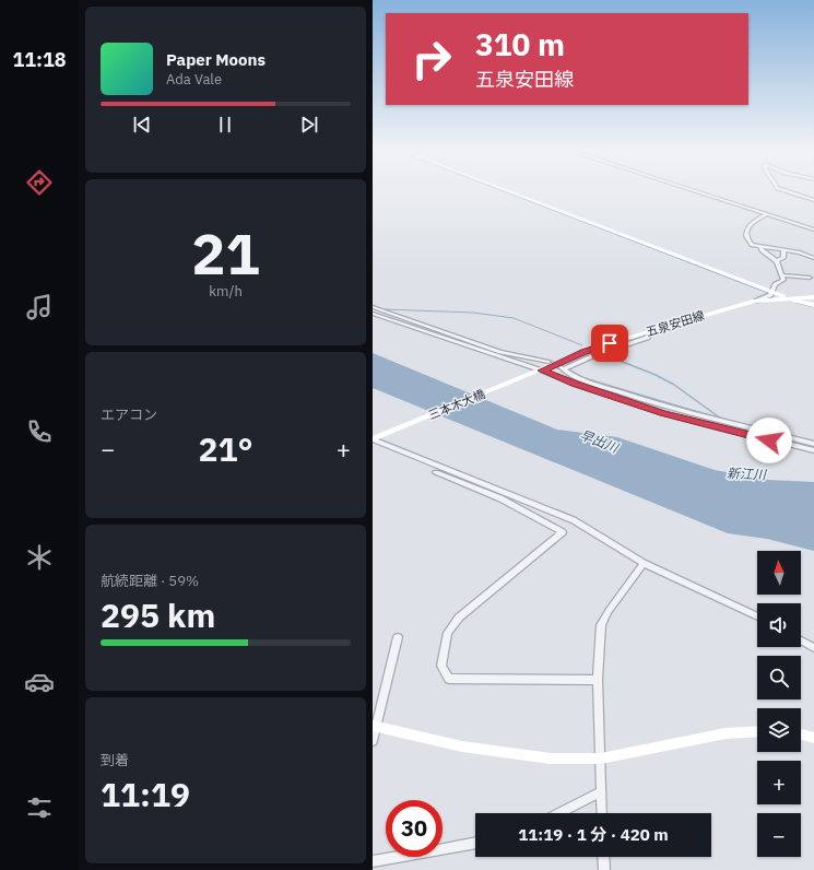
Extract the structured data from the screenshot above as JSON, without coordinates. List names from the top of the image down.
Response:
{
  "streets": {
    "street": ["五泉安田線", "三本木大橋"]
  },
  "crossings": [
    ["五泉安田線", "三本木大橋"]
  ],
  "water": ["早出川", "新江川"],
  "north": "top",
  "page": {
    "tabs": "11:18",
    "turn": ["310 m", "五泉安田線"],
    "song": ["Paper Moons", "Ada Vale"],
    "tile": [
      ["21", "km/h"],
      "エアコン",
      ["航続距離 · 59%", "295 km"],
      ["到着", "11:19"]
    ],
    "heat": ["−", "21°", "+"],
    "map_buttons": ["+", "−"],
    "limit": "30",
    "trip": "11:19 · 1 分 · 420 m"
  }
}
